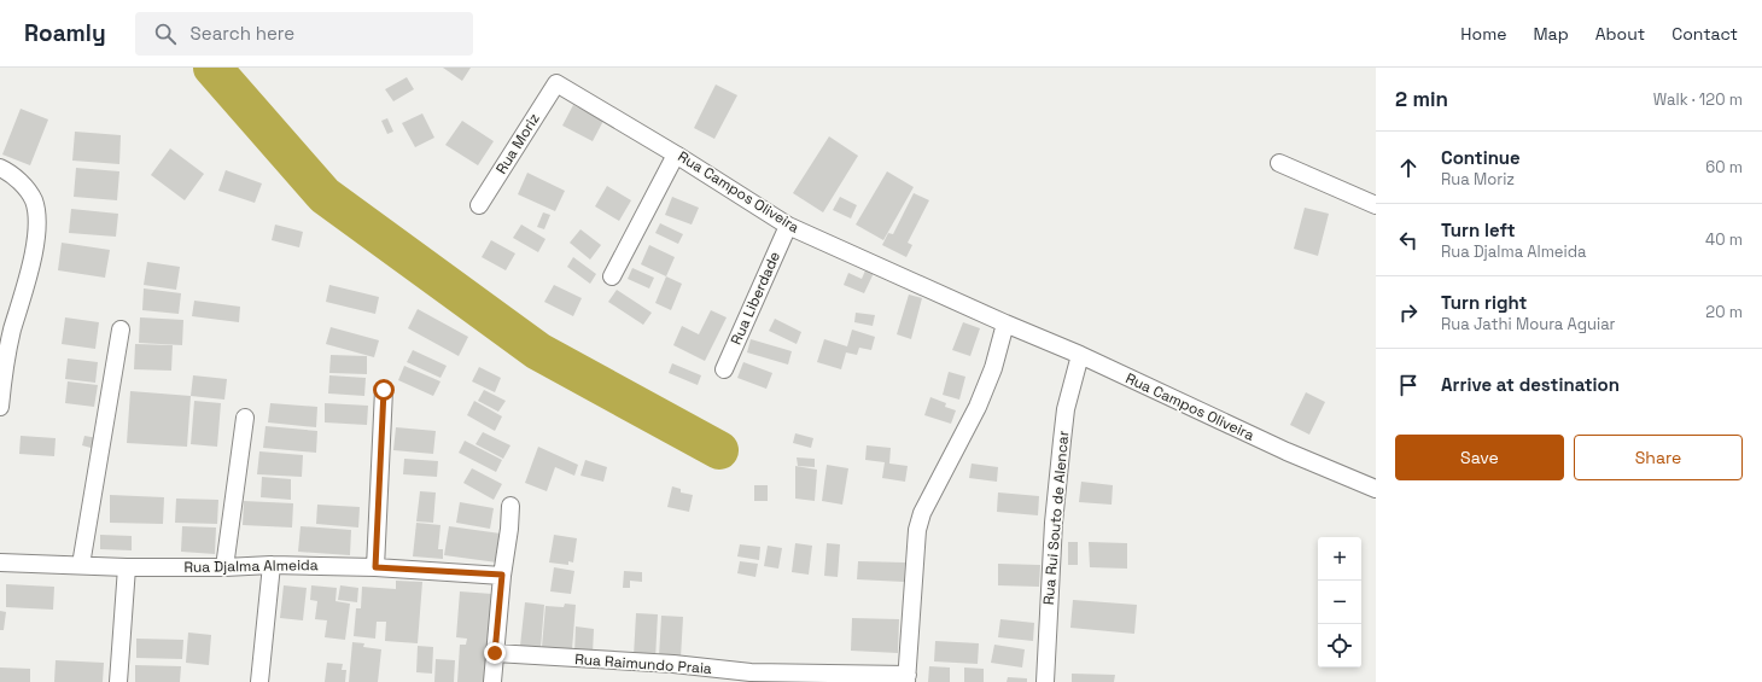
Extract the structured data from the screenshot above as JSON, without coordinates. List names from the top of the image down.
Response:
{
  "streets": {
    "street": [
      "Rua Moriz",
      "Rua Campos Oliveira",
      "Rua Liberdade",
      "Rua Rui Souto de Alencar",
      "Rua Djalma Almeida",
      "Rua Raimundo Praia"
    ]
  },
  "crossings": [
    ["Rua Moriz", "Rua Campos Oliveira"],
    ["Rua Campos Oliveira", "Rua Liberdade"],
    ["Rua Campos Oliveira", "Rua Rui Souto de Alencar"]
  ],
  "page": {
    "header": "Roamly",
    "search": "Search here",
    "nav": [
      "Home",
      "Map",
      "About",
      "Contact"
    ],
    "heading": ["2 min", "Walk · 120 m"],
    "list": [
      ["Continue", "Rua Moriz", "60 m"],
      ["Turn left", "Rua Djalma Almeida", "40 m"],
      ["Turn right", "Rua Jathi Moura Aguiar", "20 m"],
      "Arrive at destination"
    ],
    "buttons": ["Save", "Share"],
    "map_buttons": ["+", "−"]
  }
}
